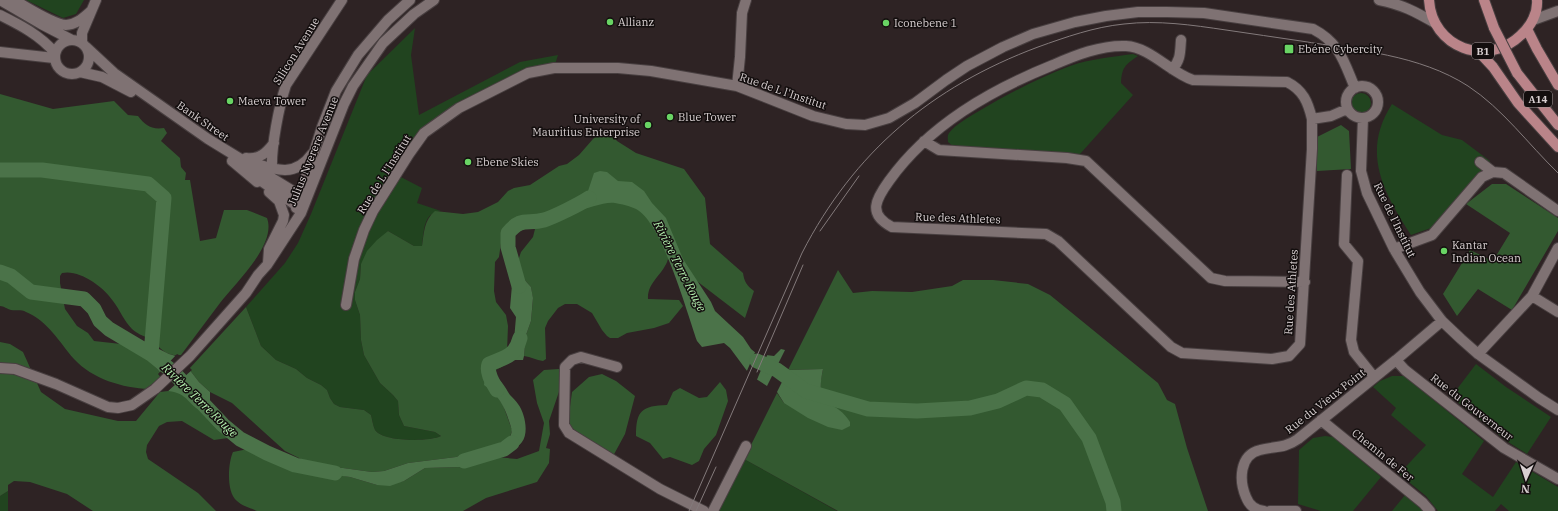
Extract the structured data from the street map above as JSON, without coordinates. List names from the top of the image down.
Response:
{
  "streets": {
    "main road": ["B1", "A14"],
    "street": [
      "Silicon Avenue",
      "Rue de L l'Institut",
      "Bank Street",
      "Julius Nyerere Avenue",
      "Rue des Athletes",
      "Rue de l'Institut",
      "Rue du Vieux Point",
      "Rue du Gouverneur",
      "Chemin de Fer"
    ]
  },
  "crossings": [
    ["Rue de L l'Institut", "Rue de l'Institut"],
    ["Bank Street", "Julius Nyerere Avenue"],
    ["Rue de l'Institut", "Rue du Vieux Point"],
    ["Rue du Vieux Point", "Rue du Gouverneur"],
    ["Rue du Vieux Point", "Chemin de Fer"]
  ],
  "water": ["Rivière Terre Rouge"],
  "places": {
    "other": [
      "Allianz",
      "Iconebene 1",
      "Maeva Tower",
      "Blue Tower",
      "University of Mauritius Enterprise",
      "Ebene Skies",
      "Kantar Indian Ocean"
    ],
    "transit": ["Ebéne Cybercity"]
  },
  "north": "bottom"
}
